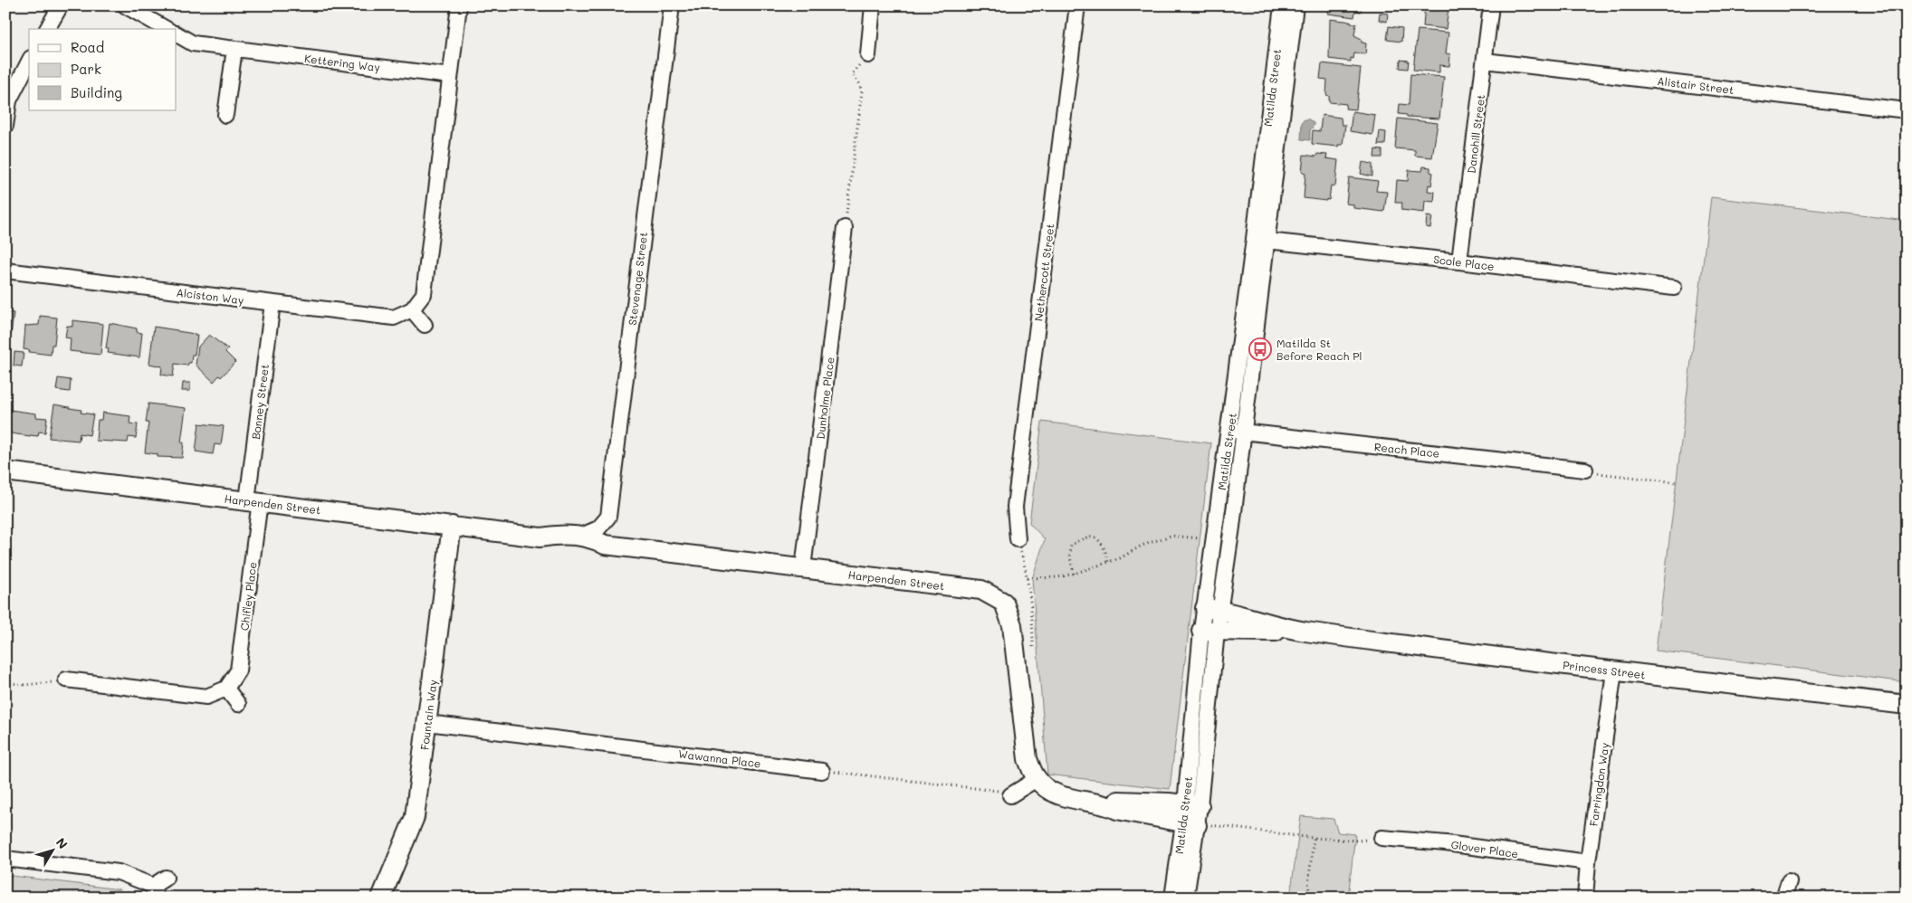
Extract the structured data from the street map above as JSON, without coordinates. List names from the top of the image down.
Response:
{
  "streets": {
    "street": [
      "Kettering Way",
      "Alistair Street",
      "Matilda Street",
      "Danohill Street",
      "Scole Place",
      "Nethercott Street",
      "Stevenage Street",
      "Alciston Way",
      "Dunholme Place",
      "Bonney Street",
      "Reach Place",
      "Harpenden Street",
      "Chifley Place",
      "Princess Street",
      "Fountain Way",
      "Wawanna Place",
      "Farringdon Way",
      "Glover Place"
    ]
  },
  "crossings": [
    ["Alistair Street", "Danohill Street"],
    ["Matilda Street", "Scole Place"],
    ["Matilda Street", "Reach Place"],
    ["Matilda Street", "Harpenden Street"],
    ["Matilda Street", "Princess Street"],
    ["Danohill Street", "Scole Place"],
    ["Stevenage Street", "Harpenden Street"],
    ["Alciston Way", "Bonney Street"],
    ["Dunholme Place", "Harpenden Street"],
    ["Bonney Street", "Harpenden Street"],
    ["Bonney Street", "Chifley Place"],
    ["Harpenden Street", "Chifley Place"],
    ["Harpenden Street", "Fountain Way"],
    ["Princess Street", "Farringdon Way"],
    ["Fountain Way", "Wawanna Place"],
    ["Farringdon Way", "Glover Place"]
  ],
  "places": {
    "bus stop": ["Matilda St Before Reach Pl"]
  },
  "legend": ["Road", "Park", "Building"],
  "north": "top right"
}
